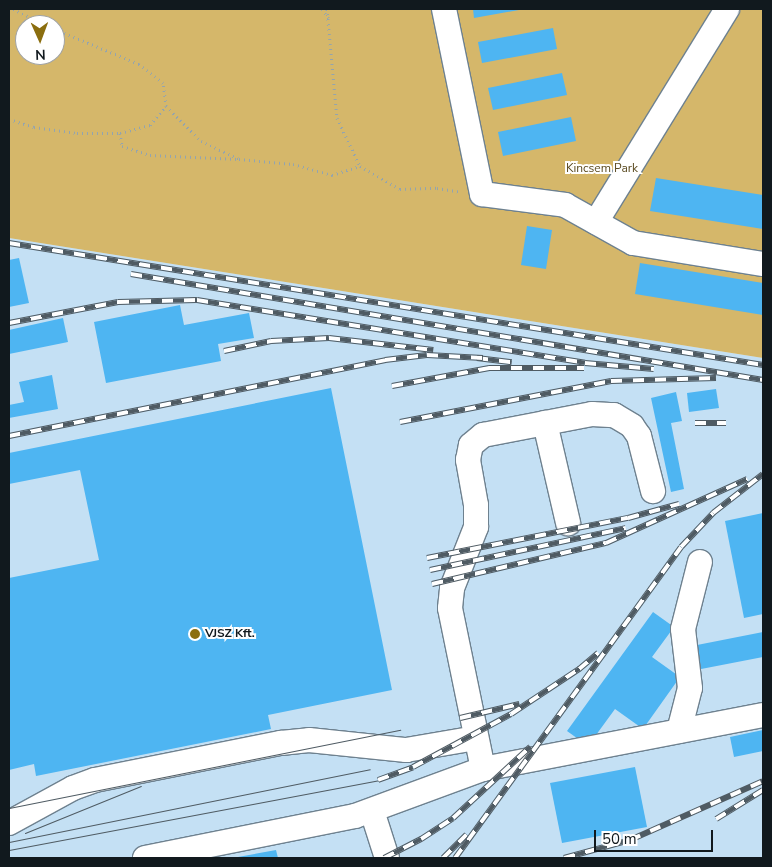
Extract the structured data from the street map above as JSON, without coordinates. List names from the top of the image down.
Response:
{
  "parks": ["Kincsem Park"],
  "places": ["VJSZ Kft."],
  "scale_bar": "50 m",
  "north": "bottom"
}
